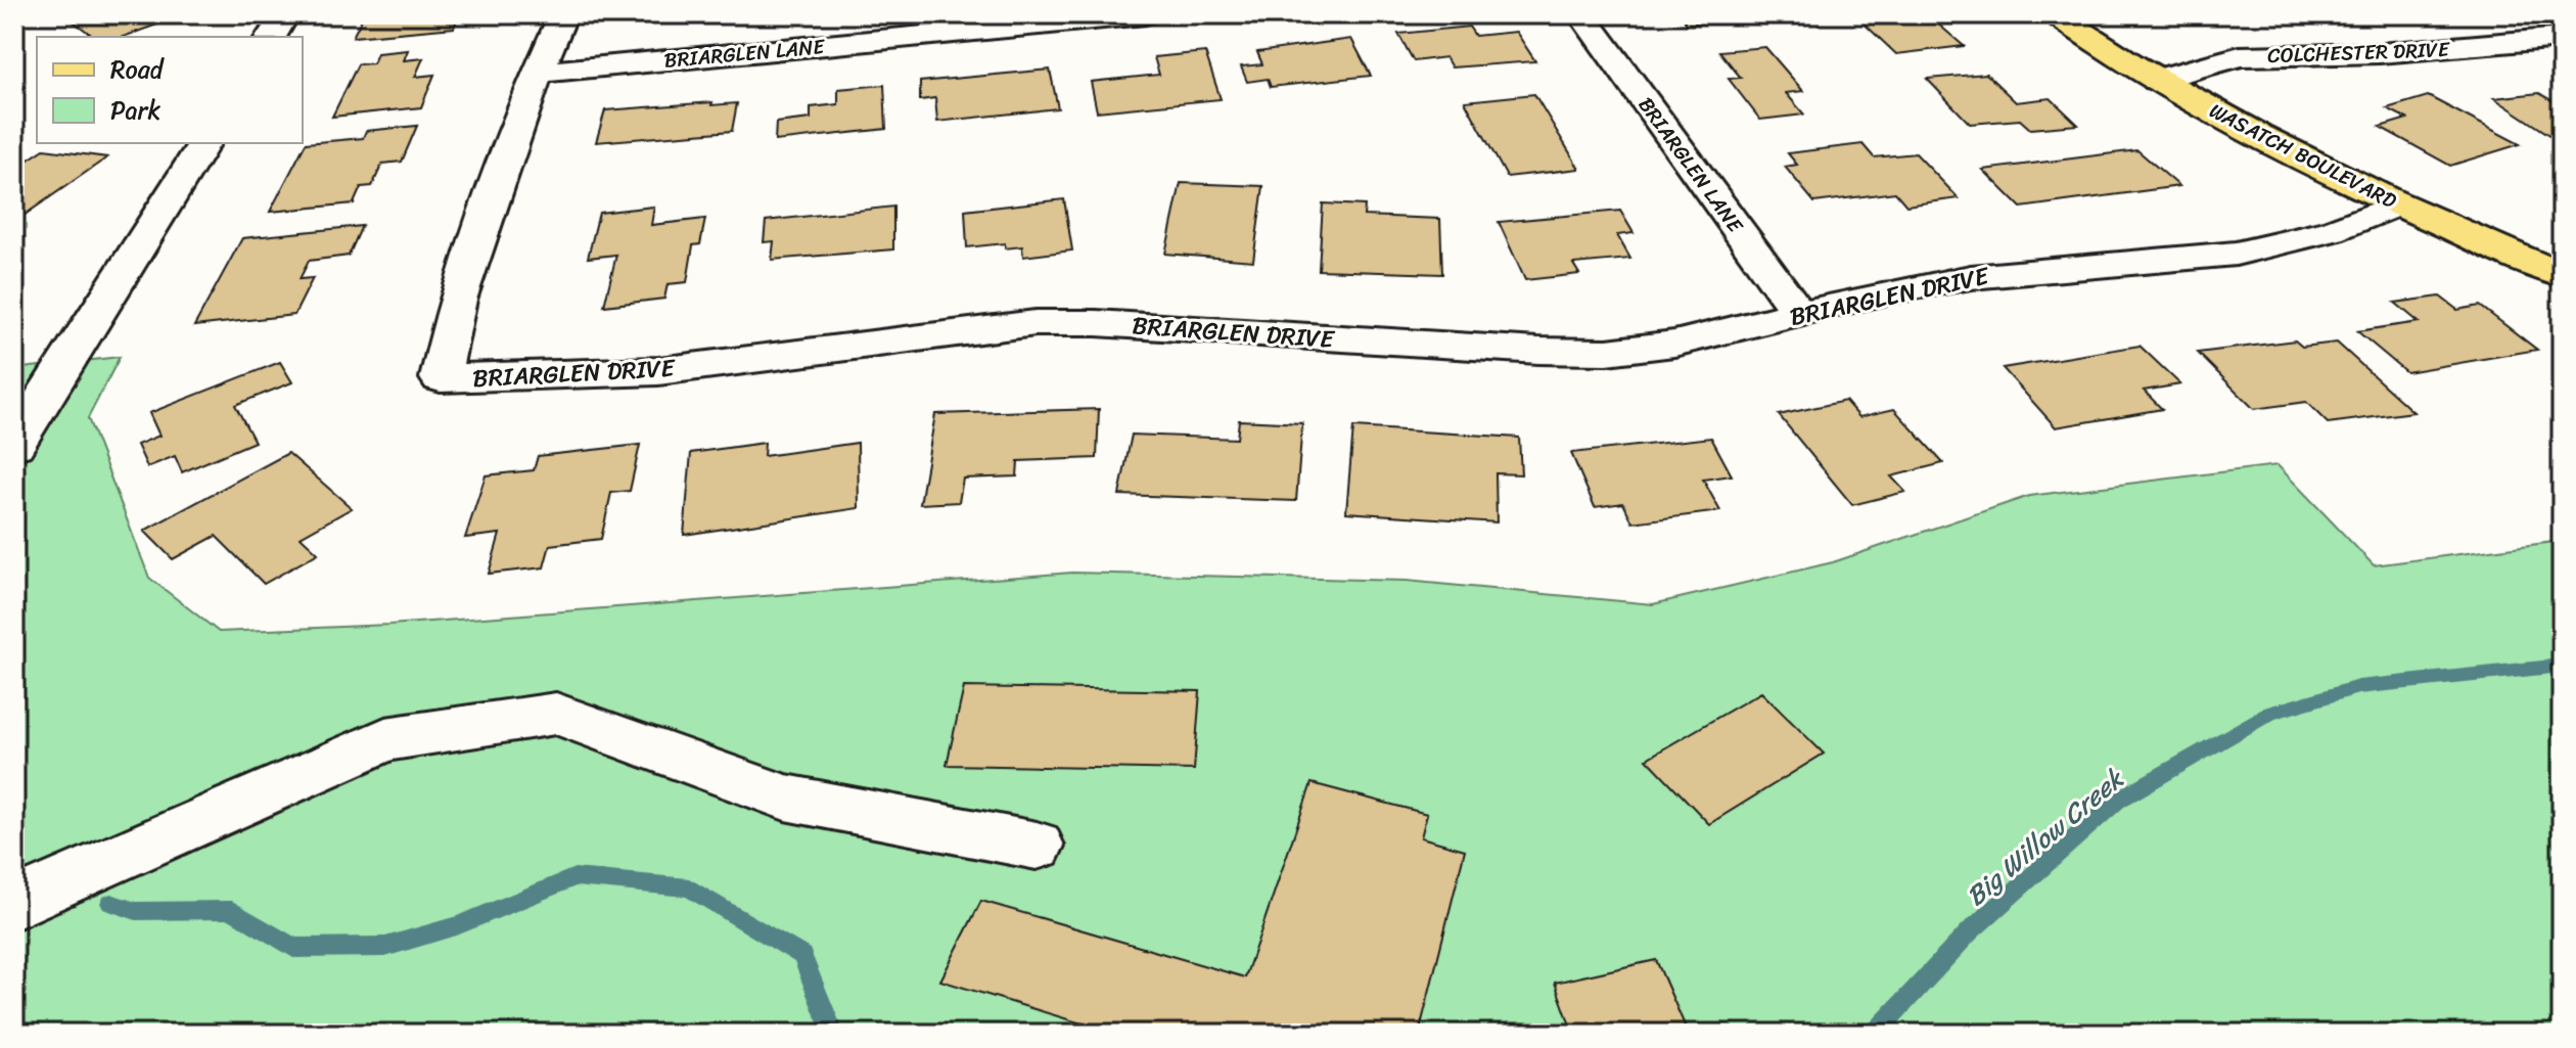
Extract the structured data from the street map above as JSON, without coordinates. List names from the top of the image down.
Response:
{
  "streets": {
    "main road": ["WASATCH BOULEVARD"],
    "street": ["COLCHESTER DRIVE", "BRIARGLEN LANE", "BRIARGLEN DRIVE"]
  },
  "crossings": [
    ["COLCHESTER DRIVE", "WASATCH BOULEVARD"],
    ["BRIARGLEN LANE", "BRIARGLEN DRIVE"],
    ["WASATCH BOULEVARD", "BRIARGLEN DRIVE"]
  ],
  "water": ["Big Willow Creek"],
  "legend": ["Road", "Park"]
}
